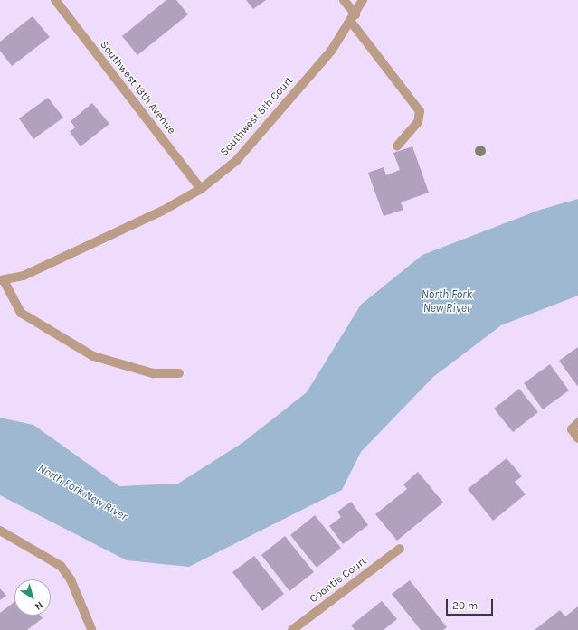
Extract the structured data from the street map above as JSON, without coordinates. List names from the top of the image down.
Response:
{
  "streets": {
    "street": ["Southwest 13th Avenue", "Southwest 5th Court", "Coontie Court"]
  },
  "crossings": [
    ["Southwest 13th Avenue", "Southwest 5th Court"]
  ],
  "water": ["North Fork New River"],
  "scale_bar": "20 m",
  "north": "bottom right"
}
